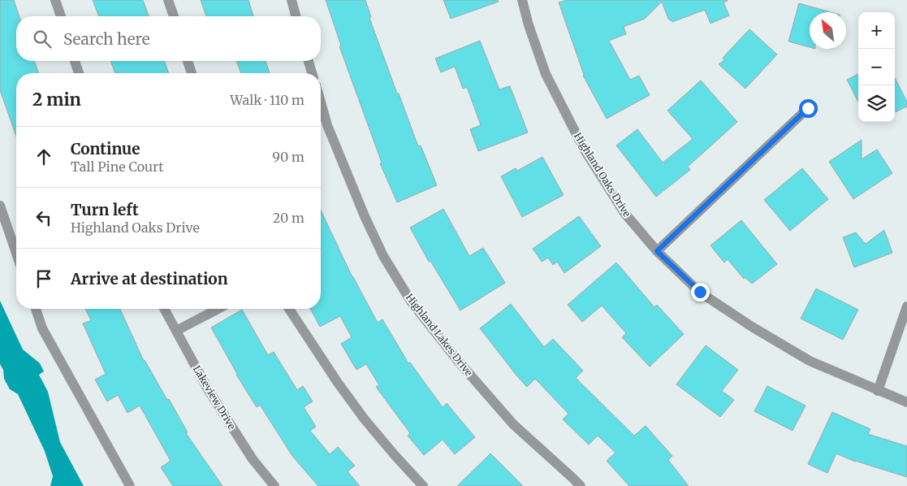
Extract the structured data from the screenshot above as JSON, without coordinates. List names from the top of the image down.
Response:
{
  "streets": {
    "street": ["Highland Oaks Drive", "Highland Lakes Drive", "Lakeview Drive"]
  },
  "north": "top left",
  "page": {
    "map_buttons": ["+", "−"],
    "search": "Search here",
    "heading": ["2 min", "Walk · 110 m"],
    "list": [
      ["Continue", "Tall Pine Court", "90 m"],
      ["Turn left", "Highland Oaks Drive", "20 m"],
      "Arrive at destination"
    ]
  }
}
